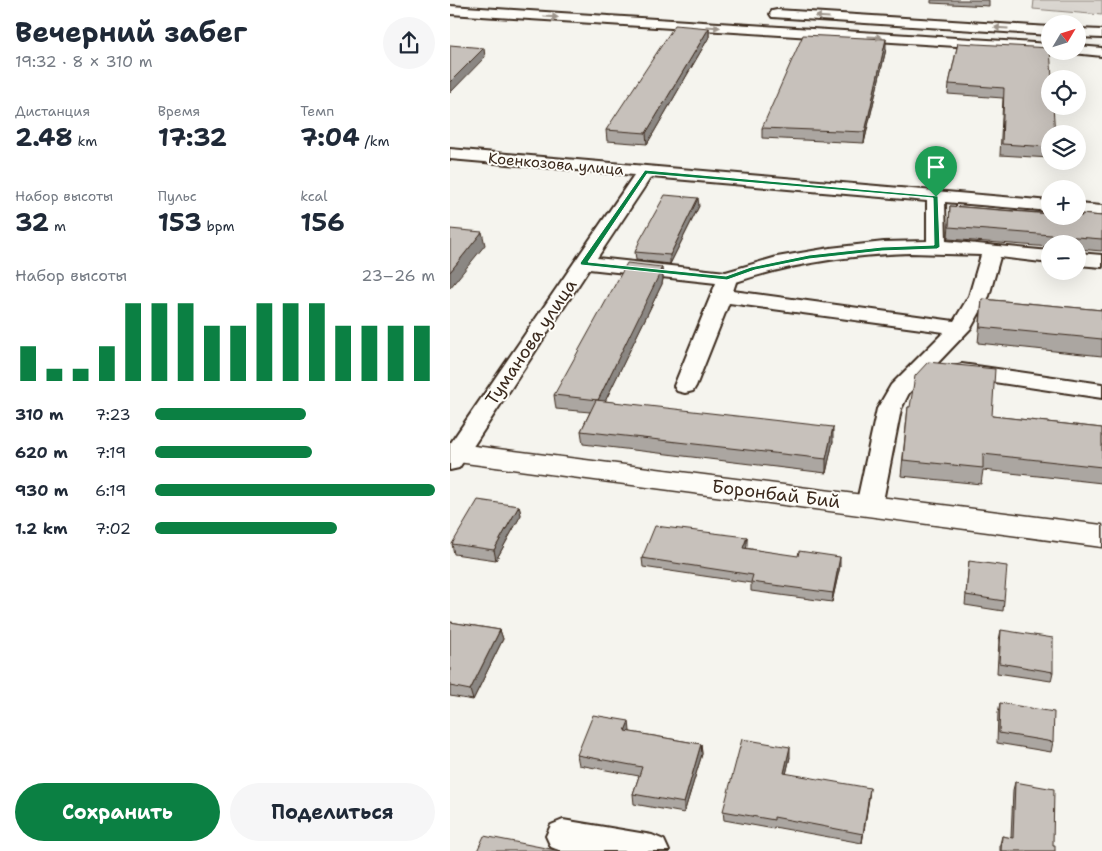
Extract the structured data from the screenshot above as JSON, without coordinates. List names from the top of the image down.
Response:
{
  "streets": {
    "street": ["Коенкозова улица", "Туманова улица", "Боронбай Бий"]
  },
  "crossings": [
    ["Коенкозова улица", "Туманова улица"],
    ["Туманова улица", "Боронбай Бий"]
  ],
  "north": "top right",
  "page": {
    "heading": ["Вечерний забег", "19:32 · 8 × 310 m"],
    "map_buttons": ["+", "−"],
    "stats": [
      ["Дистанция", "2.48 km"],
      ["Время", "17:32"],
      ["Темп", "7:04 /km"],
      ["Набор высоты", "32 m"],
      ["Пульс", "153 bpm"],
      ["kcal", "156"]
    ],
    "chart": ["Набор высоты", "23–26 m"],
    "list": [
      {
        "name": "310 m",
        "note": "7:23"
      },
      {
        "name": "620 m",
        "note": "7:19"
      },
      {
        "name": "930 m",
        "note": "6:19"
      },
      {
        "name": "1.2 km",
        "note": "7:02"
      }
    ],
    "buttons": ["Сохранить", "Поделиться"]
  }
}
